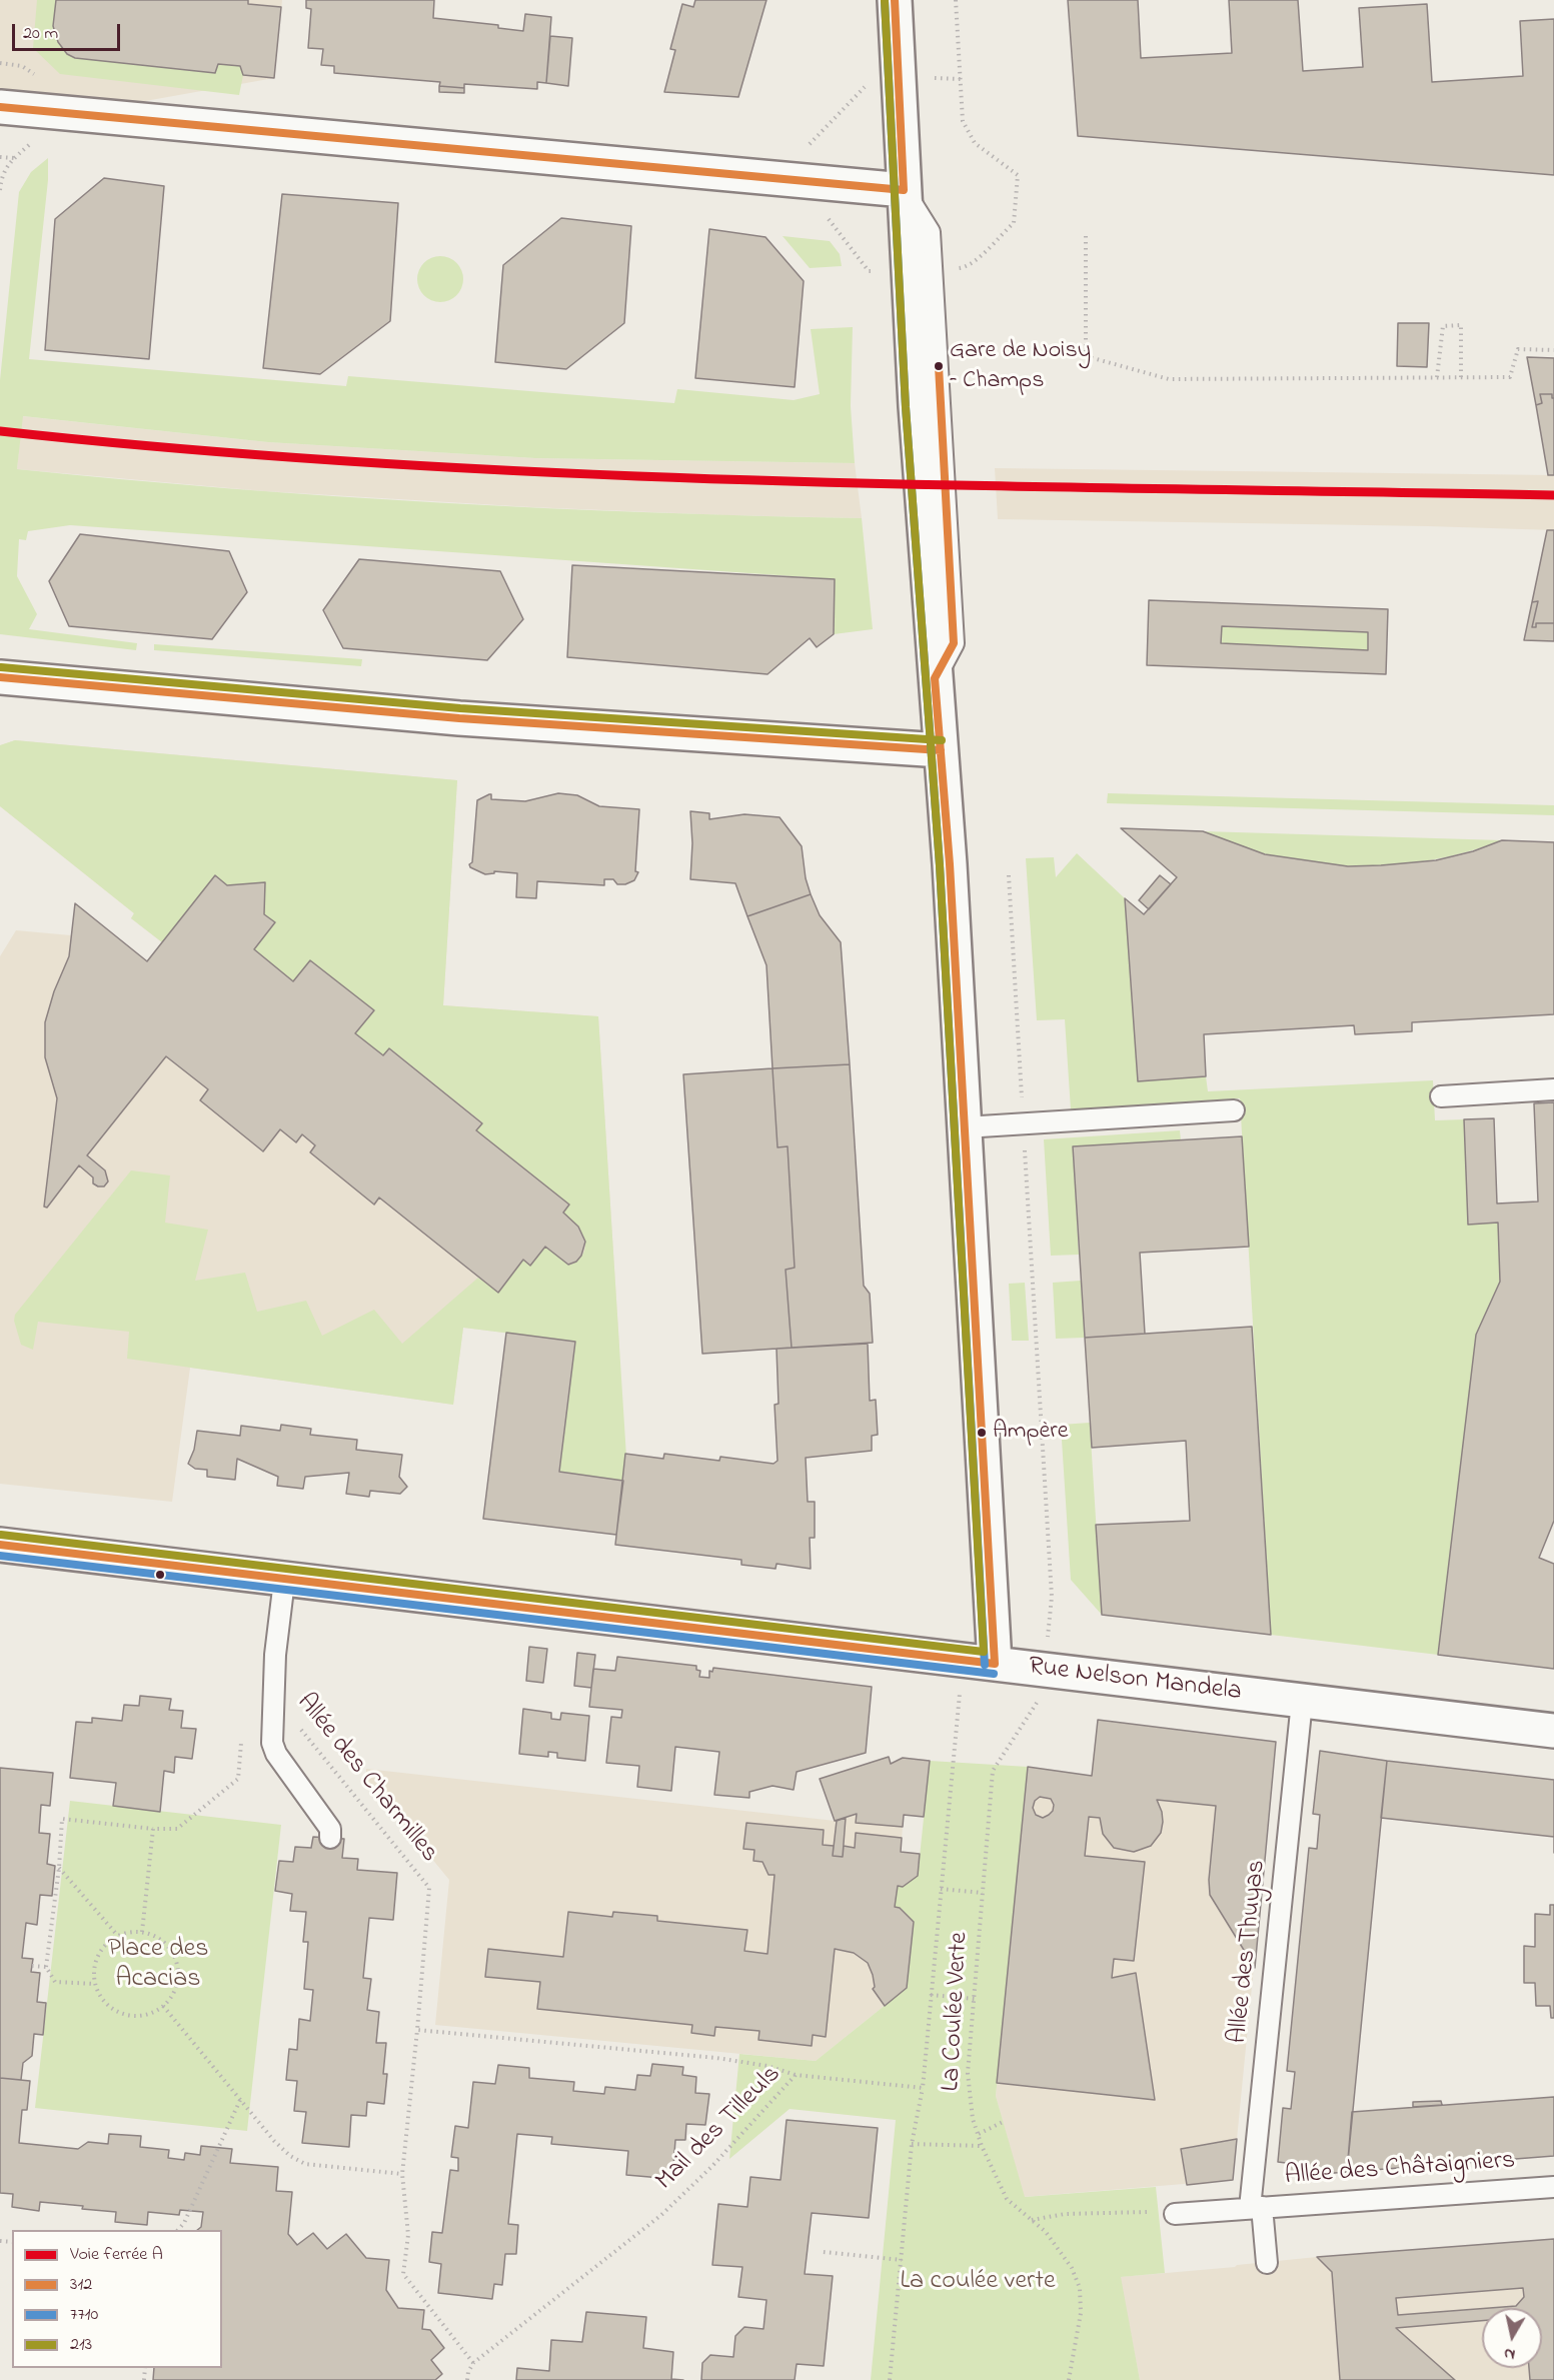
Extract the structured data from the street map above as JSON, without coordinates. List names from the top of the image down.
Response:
{
  "streets": {
    "street": ["Rue Nelson Mandela"],
    "lane": ["Allée des Thuyas", "Allée des Châtaigniers"],
    "path": ["Allée des Charmilles", "La Coulée Verte", "Mail des Tilleuls"]
  },
  "crossings": [
    ["Rue Nelson Mandela", "Allée des Thuyas"],
    ["Rue Nelson Mandela", "La Coulée Verte"],
    ["Allée des Charmilles", "Mail des Tilleuls"],
    ["Allée des Thuyas", "Allée des Châtaigniers"]
  ],
  "parks": ["Place des Acacias", "La coulée verte"],
  "places": ["Gare de Noisy – Champs", "Ampère"],
  "lines": [
    "transit line 312",
    "transit line 7710",
    "transit line 213",
    "rail line A"
  ],
  "legend": [
    "Voie ferrée A",
    "312",
    "7710",
    "213"
  ],
  "scale_bar": "20 m",
  "north": "bottom"
}
